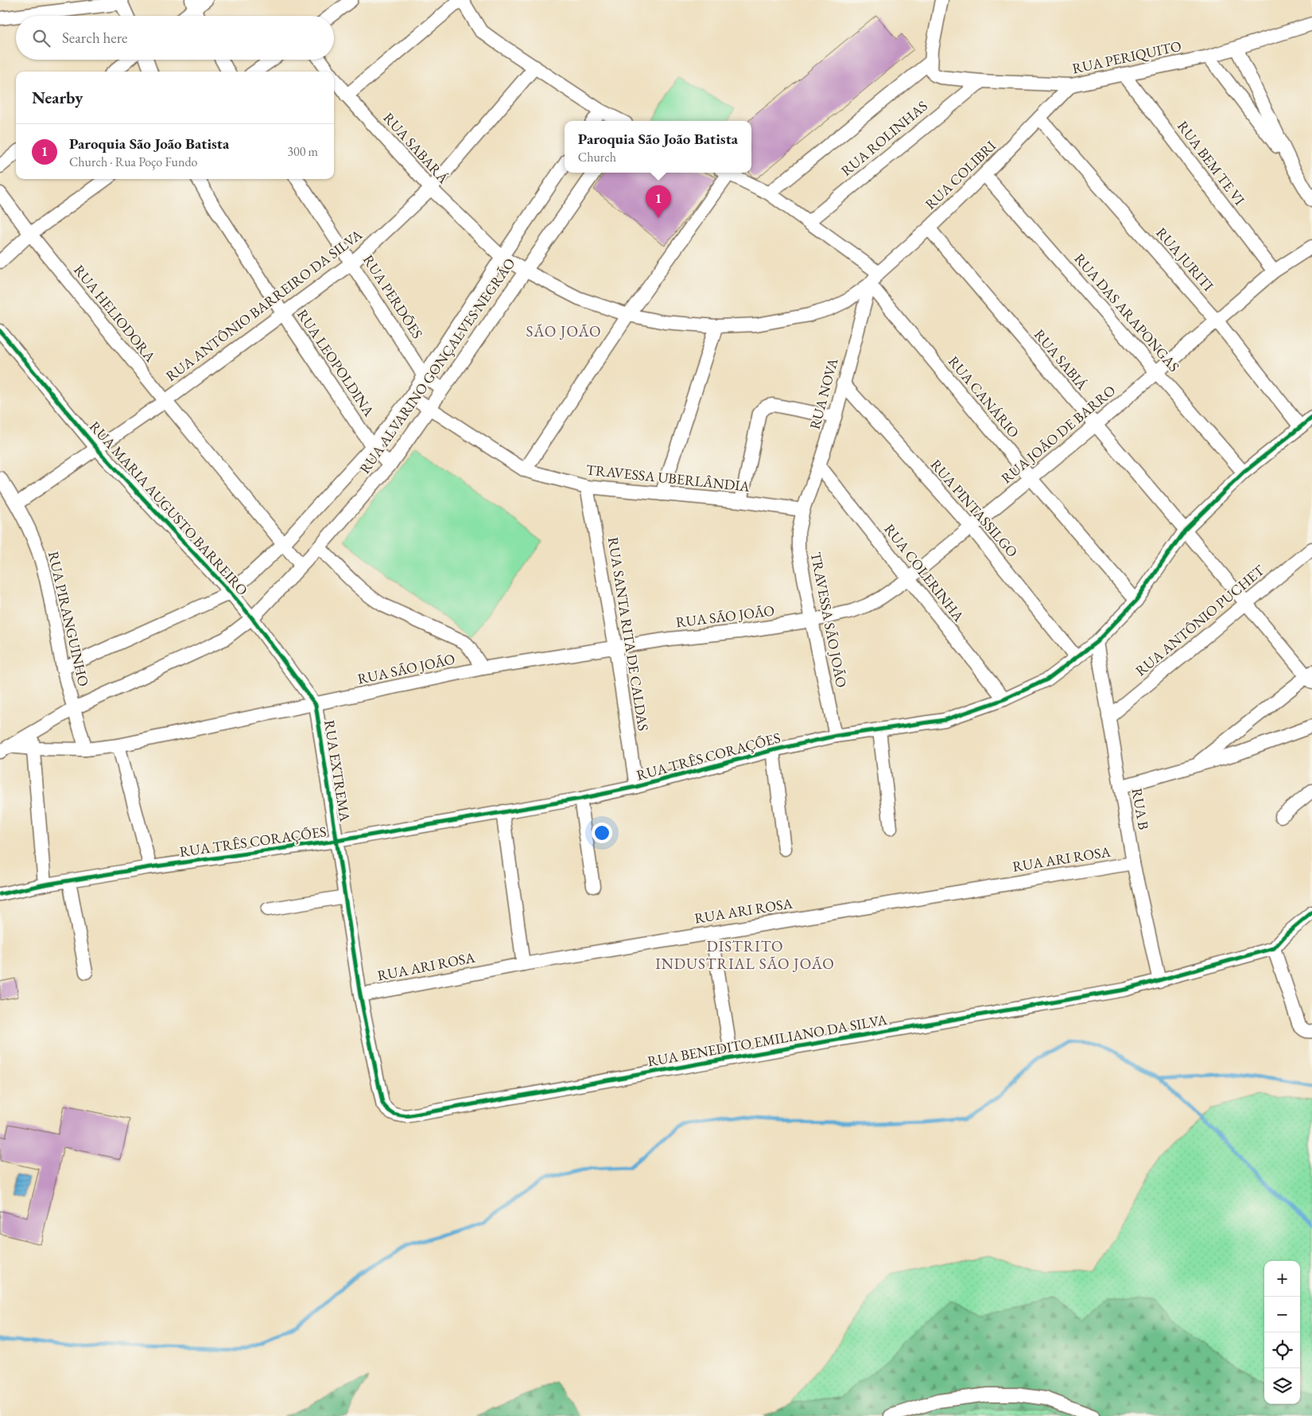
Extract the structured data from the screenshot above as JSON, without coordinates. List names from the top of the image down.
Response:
{
  "streets": {
    "street": [
      "RUA PERIQUITO",
      "RUA ROLINHAS",
      "RUA SABARÁ",
      "RUA BEM TE VI",
      "RUA COLIBRI",
      "RUA JURITI",
      "RUA PERDÕES",
      "RUA ANTÔNIO BARREIRO DA SILVA",
      "RUA DAS ARAPONGAS",
      "RUA HELIODORA",
      "RUA SABIÁ",
      "RUA LEOPOLDINA",
      "RUA ALVARINO GONÇALVES NEGRÃO",
      "RUA NOVA",
      "RUA CANÁRIO",
      "RUA JOÃO DE BARRO",
      "TRAVESSA UBERLÂNDIA",
      "RUA MARIA AUGUSTO BARREIRO",
      "RUA PINTASSILGO",
      "RUA COLERINHA",
      "RUA SÃO JOÃO",
      "RUA PIRANGUINHO",
      "TRAVESSA SÃO JOÃO",
      "RUA ANTÔNIO PUCHET",
      "RUA SANTA RITA DE CALDAS",
      "RUA TRÊS CORAÇÕES",
      "RUA EXTREMA",
      "RUA B",
      "RUA ARI ROSA",
      "RUA BENEDITO EMILIANO DA SILVA"
    ]
  },
  "crossings": [
    ["RUA PERIQUITO", "RUA ROLINHAS"],
    ["RUA PERIQUITO", "RUA BEM TE VI"],
    ["RUA PERIQUITO", "RUA COLIBRI"],
    ["RUA SABARÁ", "RUA COLIBRI"],
    ["RUA SABARÁ", "RUA ANTÔNIO BARREIRO DA SILVA"],
    ["RUA SABARÁ", "RUA ALVARINO GONÇALVES NEGRÃO"],
    ["RUA SABARÁ", "RUA NOVA"],
    ["RUA SABARÁ", "RUA CANÁRIO"],
    ["RUA BEM TE VI", "RUA JOÃO DE BARRO"],
    ["RUA COLIBRI", "RUA JURITI"],
    ["RUA COLIBRI", "RUA DAS ARAPONGAS"],
    ["RUA COLIBRI", "RUA SABIÁ"],
    ["RUA COLIBRI", "RUA NOVA"],
    ["RUA COLIBRI", "RUA CANÁRIO"],
    ["RUA JURITI", "RUA JOÃO DE BARRO"],
    ["RUA JURITI", "RUA TRÊS CORAÇÕES"],
    ["RUA PERDÕES", "RUA ANTÔNIO BARREIRO DA SILVA"],
    ["RUA PERDÕES", "RUA ALVARINO GONÇALVES NEGRÃO"],
    ["RUA ANTÔNIO BARREIRO DA SILVA", "RUA HELIODORA"],
    ["RUA ANTÔNIO BARREIRO DA SILVA", "RUA LEOPOLDINA"],
    ["RUA ANTÔNIO BARREIRO DA SILVA", "RUA MARIA AUGUSTO BARREIRO"],
    ["RUA ANTÔNIO BARREIRO DA SILVA", "RUA PIRANGUINHO"],
    ["RUA DAS ARAPONGAS", "RUA JOÃO DE BARRO"],
    ["RUA DAS ARAPONGAS", "RUA TRÊS CORAÇÕES"],
    ["RUA HELIODORA", "RUA ALVARINO GONÇALVES NEGRÃO"],
    ["RUA SABIÁ", "RUA JOÃO DE BARRO"],
    ["RUA SABIÁ", "RUA ANTÔNIO PUCHET"],
    ["RUA SABIÁ", "RUA TRÊS CORAÇÕES"],
    ["RUA LEOPOLDINA", "RUA ALVARINO GONÇALVES NEGRÃO"],
    ["RUA ALVARINO GONÇALVES NEGRÃO", "TRAVESSA UBERLÂNDIA"],
    ["RUA ALVARINO GONÇALVES NEGRÃO", "RUA MARIA AUGUSTO BARREIRO"],
    ["RUA ALVARINO GONÇALVES NEGRÃO", "RUA SÃO JOÃO"],
    ["RUA ALVARINO GONÇALVES NEGRÃO", "RUA PIRANGUINHO"],
    ["RUA NOVA", "RUA CANÁRIO"],
    ["RUA NOVA", "TRAVESSA UBERLÂNDIA"],
    ["RUA NOVA", "RUA PINTASSILGO"],
    ["RUA NOVA", "RUA COLERINHA"],
    ["RUA NOVA", "TRAVESSA SÃO JOÃO"],
    ["RUA CANÁRIO", "RUA JOÃO DE BARRO"],
    ["RUA CANÁRIO", "RUA TRÊS CORAÇÕES"],
    ["RUA JOÃO DE BARRO", "RUA PINTASSILGO"],
    ["RUA JOÃO DE BARRO", "RUA COLERINHA"],
    ["RUA JOÃO DE BARRO", "RUA SÃO JOÃO"],
    ["RUA JOÃO DE BARRO", "TRAVESSA SÃO JOÃO"],
    ["TRAVESSA UBERLÂNDIA", "TRAVESSA SÃO JOÃO"],
    ["TRAVESSA UBERLÂNDIA", "RUA SANTA RITA DE CALDAS"],
    ["RUA MARIA AUGUSTO BARREIRO", "RUA SÃO JOÃO"],
    ["RUA MARIA AUGUSTO BARREIRO", "RUA EXTREMA"],
    ["RUA PINTASSILGO", "RUA TRÊS CORAÇÕES"],
    ["RUA COLERINHA", "RUA TRÊS CORAÇÕES"],
    ["RUA SÃO JOÃO", "RUA PIRANGUINHO"],
    ["RUA SÃO JOÃO", "TRAVESSA SÃO JOÃO"],
    ["RUA SÃO JOÃO", "RUA SANTA RITA DE CALDAS"],
    ["RUA SÃO JOÃO", "RUA EXTREMA"],
    ["TRAVESSA SÃO JOÃO", "RUA TRÊS CORAÇÕES"],
    ["RUA ANTÔNIO PUCHET", "RUA B"],
    ["RUA SANTA RITA DE CALDAS", "RUA TRÊS CORAÇÕES"],
    ["RUA TRÊS CORAÇÕES", "RUA EXTREMA"],
    ["RUA TRÊS CORAÇÕES", "RUA B"],
    ["RUA EXTREMA", "RUA ARI ROSA"],
    ["RUA EXTREMA", "RUA BENEDITO EMILIANO DA SILVA"],
    ["RUA B", "RUA ARI ROSA"],
    ["RUA B", "RUA BENEDITO EMILIANO DA SILVA"]
  ],
  "districts": ["SÃO JOÃO", "DISTRITO INDUSTRIAL SÃO JOÃO"],
  "page": {
    "search": "Search here",
    "heading": "Nearby",
    "popup": ["Paroquia São João Batista", "Church"],
    "list": [
      {
        "mark": "1",
        "name": "Paroquia São João Batista",
        "note": "Church · Rua Poço Fundo",
        "value": "300 m"
      }
    ],
    "pins": "1",
    "map_buttons": ["+", "−"]
  }
}
